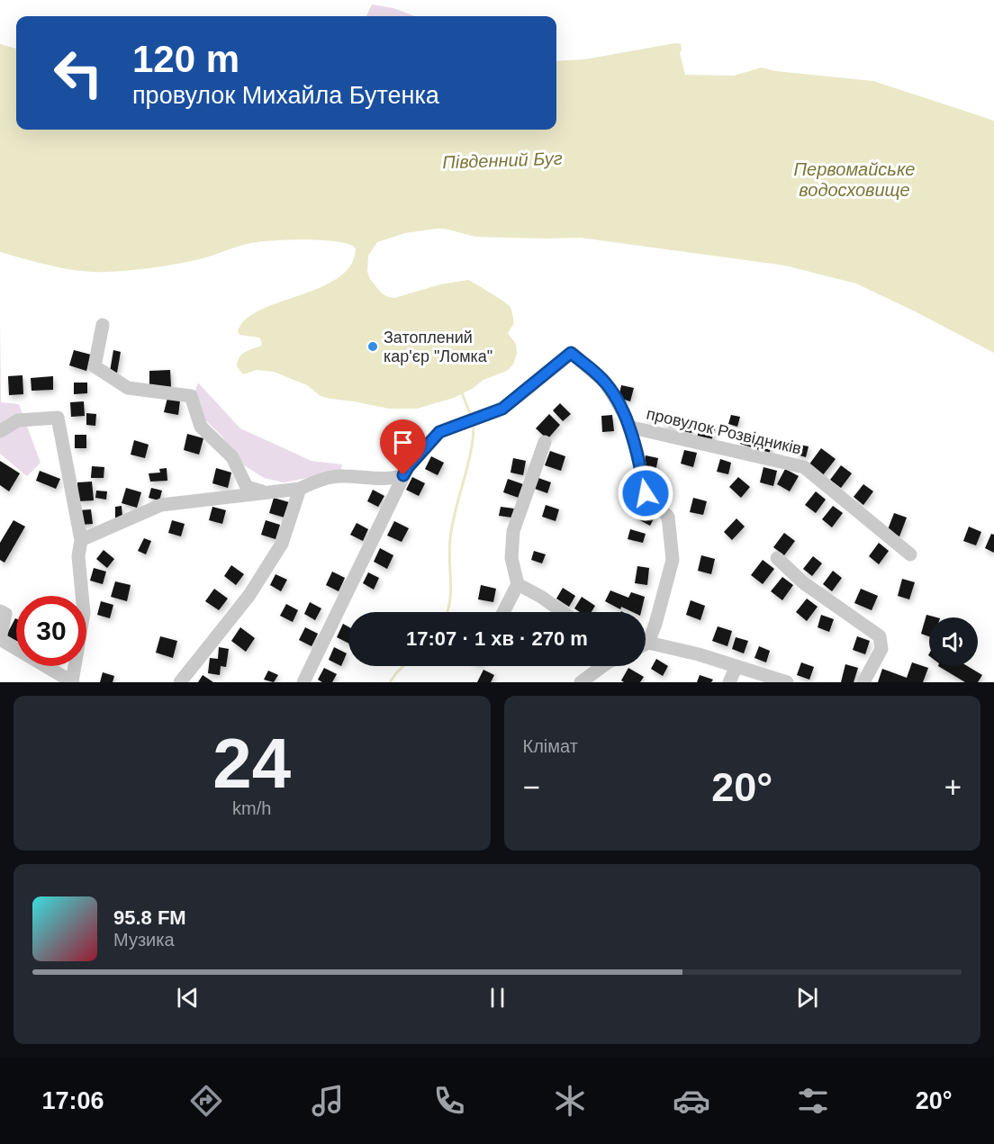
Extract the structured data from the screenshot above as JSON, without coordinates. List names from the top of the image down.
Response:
{
  "streets": {
    "street": ["провулок Розвідників"]
  },
  "water": ["Південний Буг", "Первомайське водосховище"],
  "places": ["Затоплений кар'єр \"Ломка\""],
  "page": {
    "turn": ["120 m", "провулок Михайла Бутенка"],
    "limit": "30",
    "trip": "17:07 · 1 хв · 270 m",
    "tile": [
      ["24", "km/h"],
      "Клімат"
    ],
    "heat": ["−", "20°", "+"],
    "song": ["95.8 FM", "Музика"],
    "tabs": ["17:06", "20°"]
  }
}
